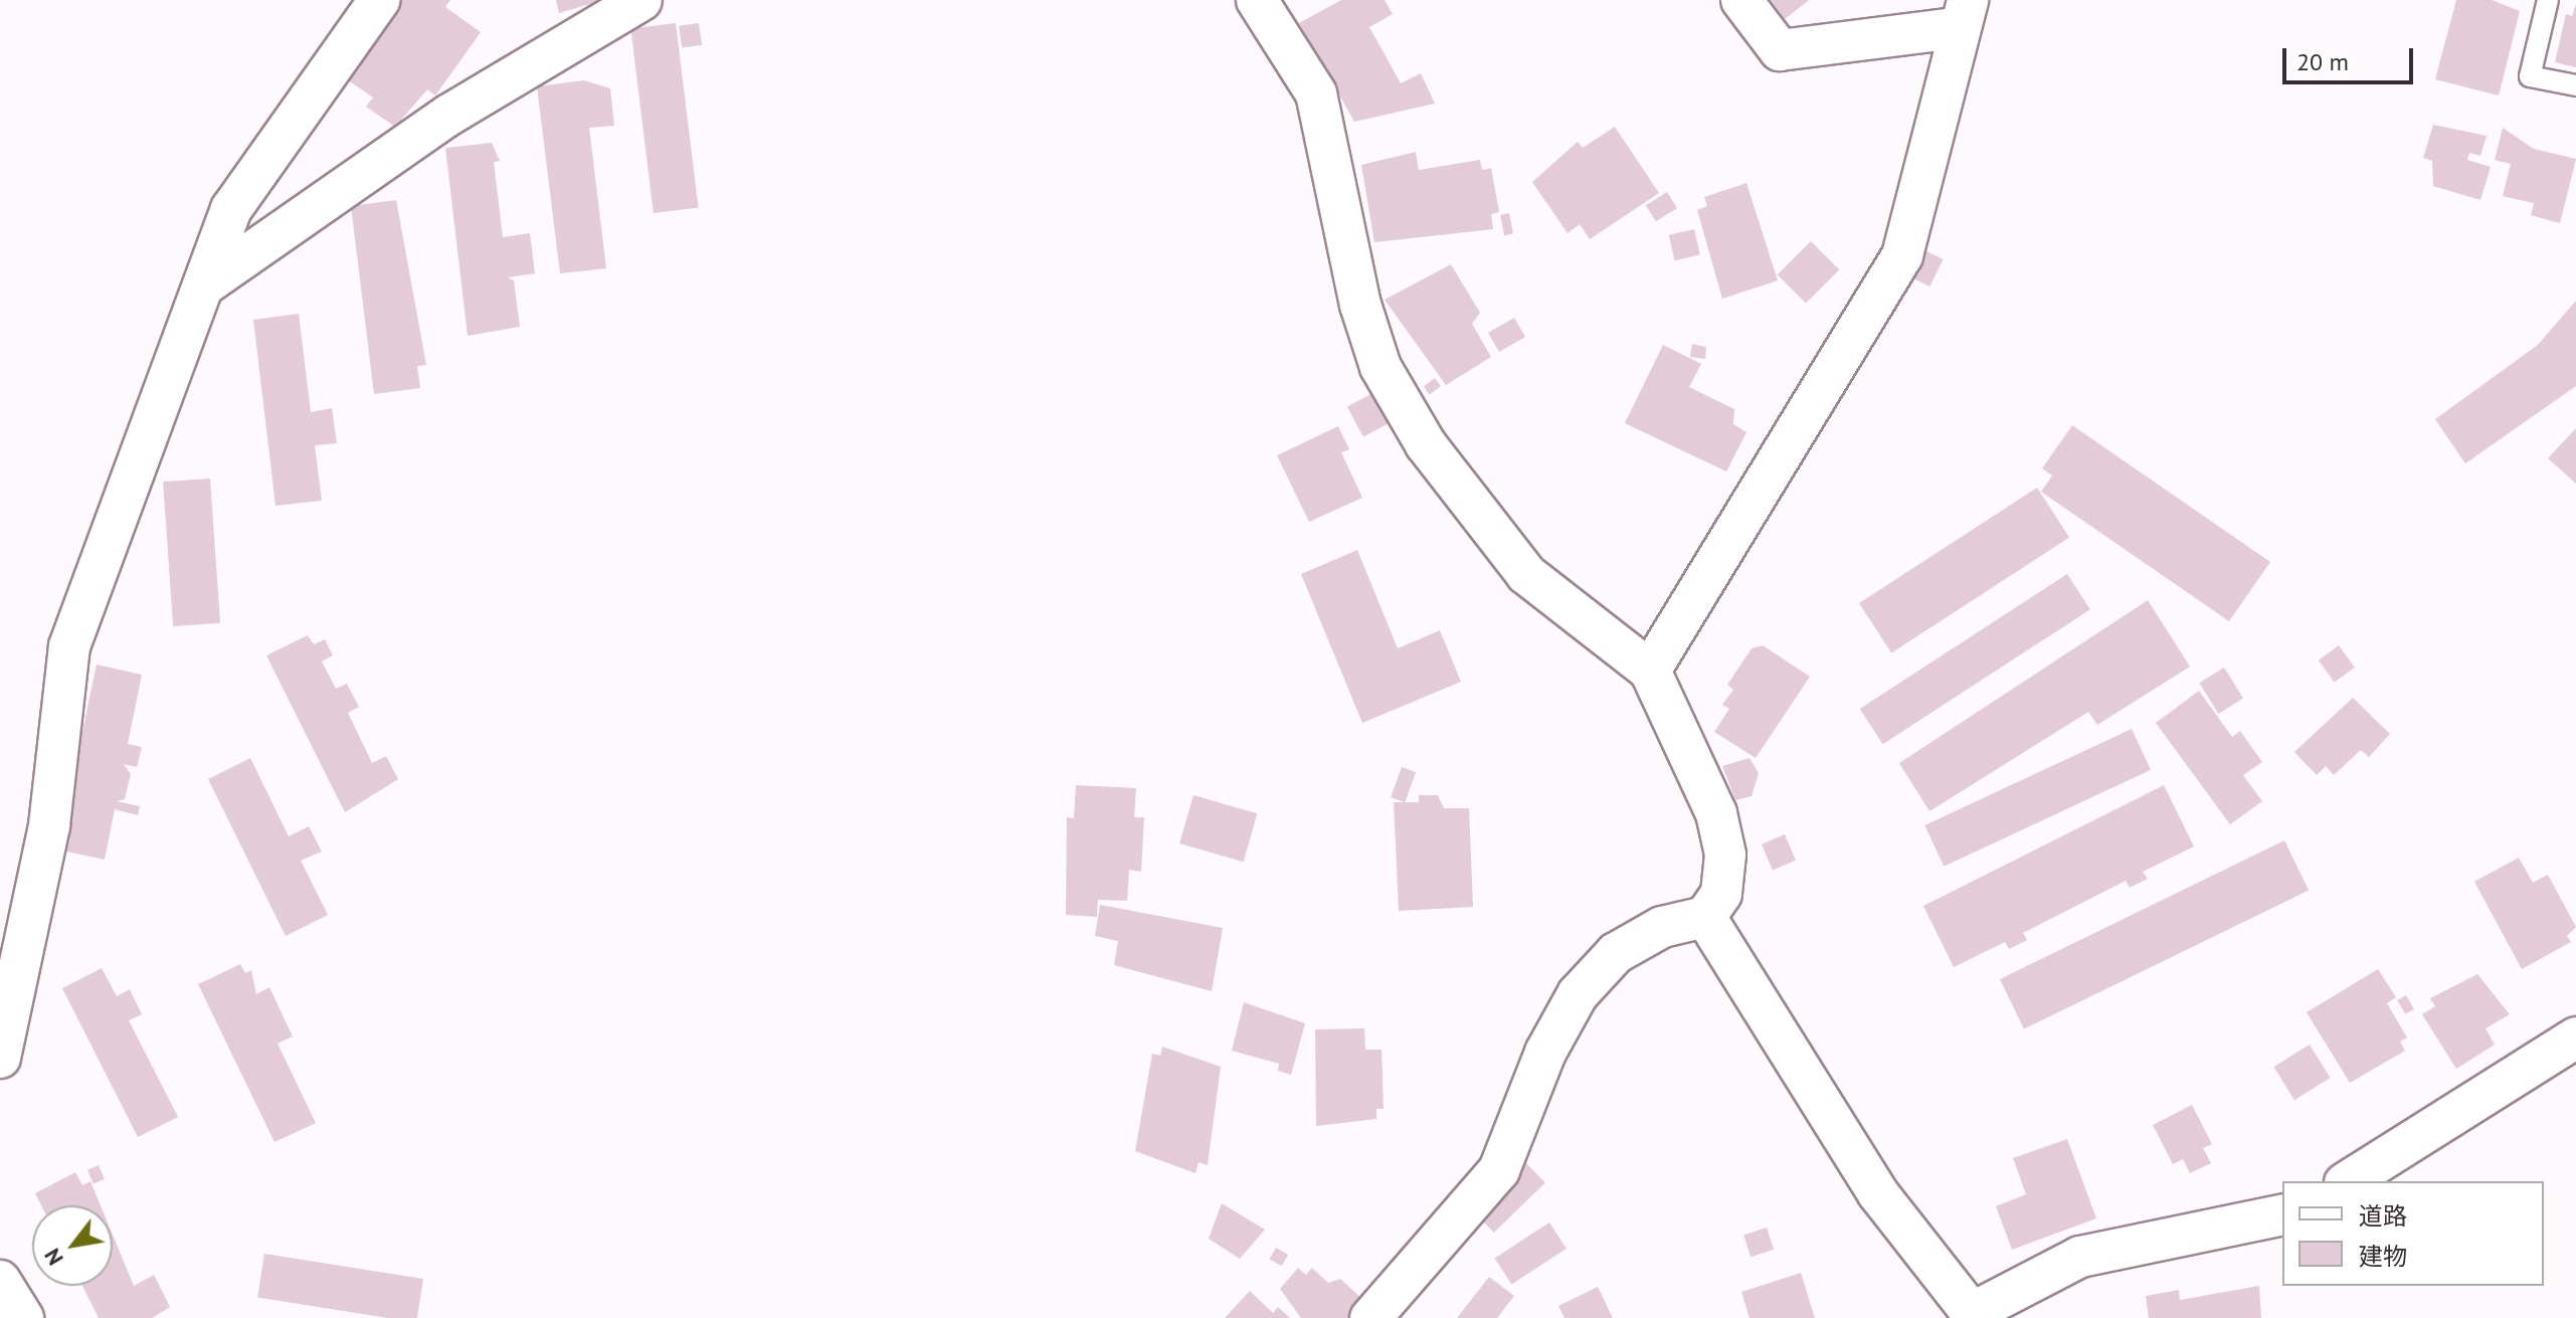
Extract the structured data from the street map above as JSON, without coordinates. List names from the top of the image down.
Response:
{
  "legend": ["道路", "建物"],
  "scale_bar": "20 m",
  "north": "bottom left"
}
